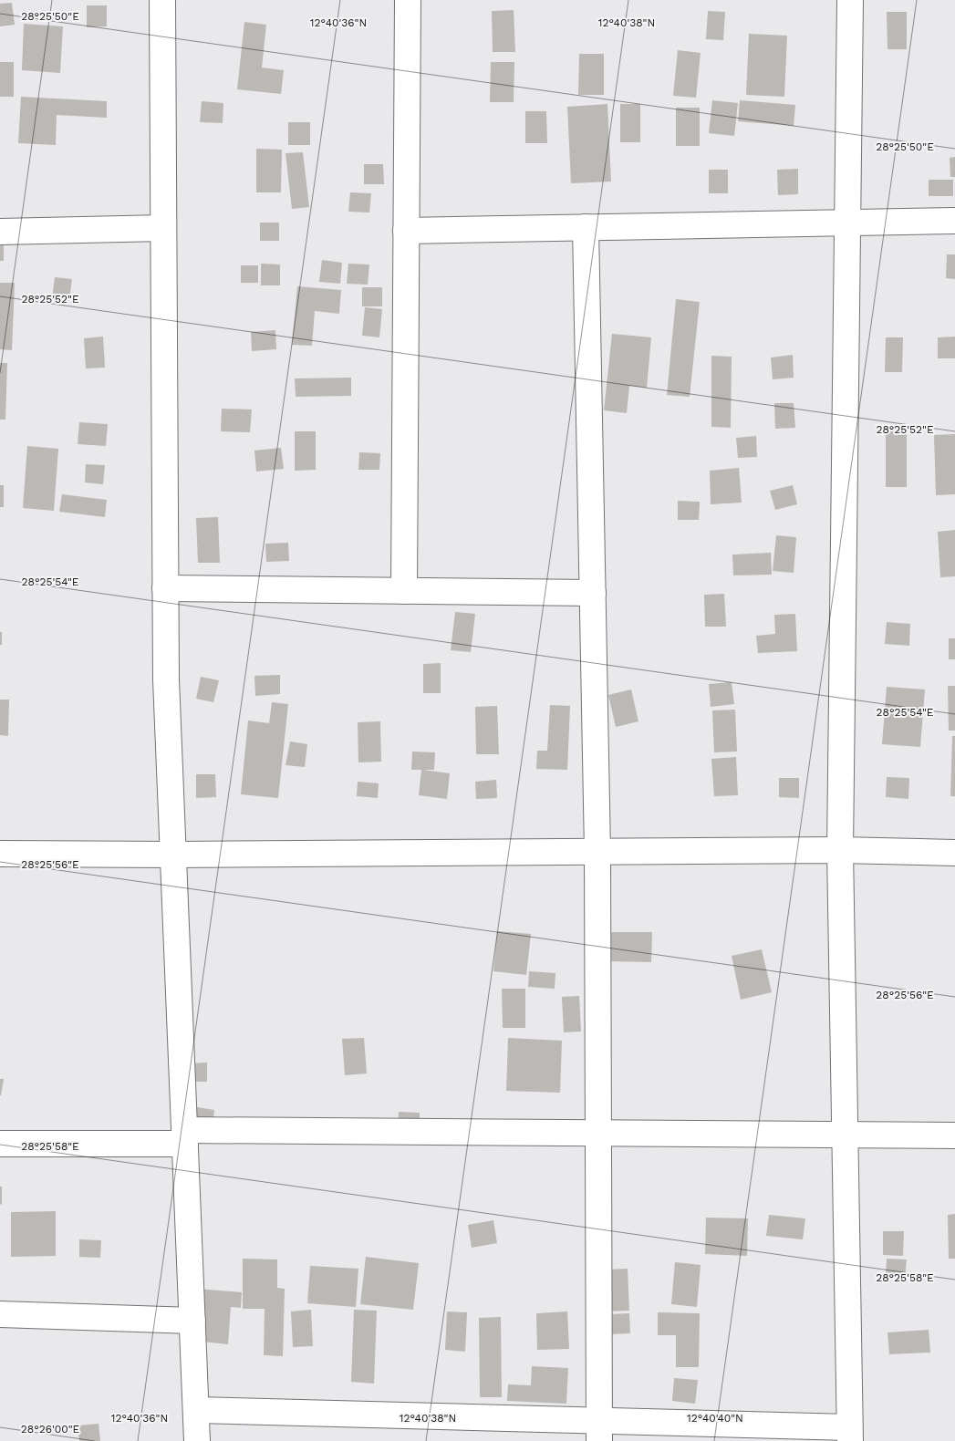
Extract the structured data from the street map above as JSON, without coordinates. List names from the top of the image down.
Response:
{
  "coordinates": [
    "28°25'50\"E",
    "12°40'36\"N",
    "12°40'38\"N",
    "28°25'52\"E",
    "28°25'54\"E",
    "28°25'56\"E",
    "28°25'58\"E",
    "12°40'40\"N",
    "28°26'00\"E"
  ]
}
